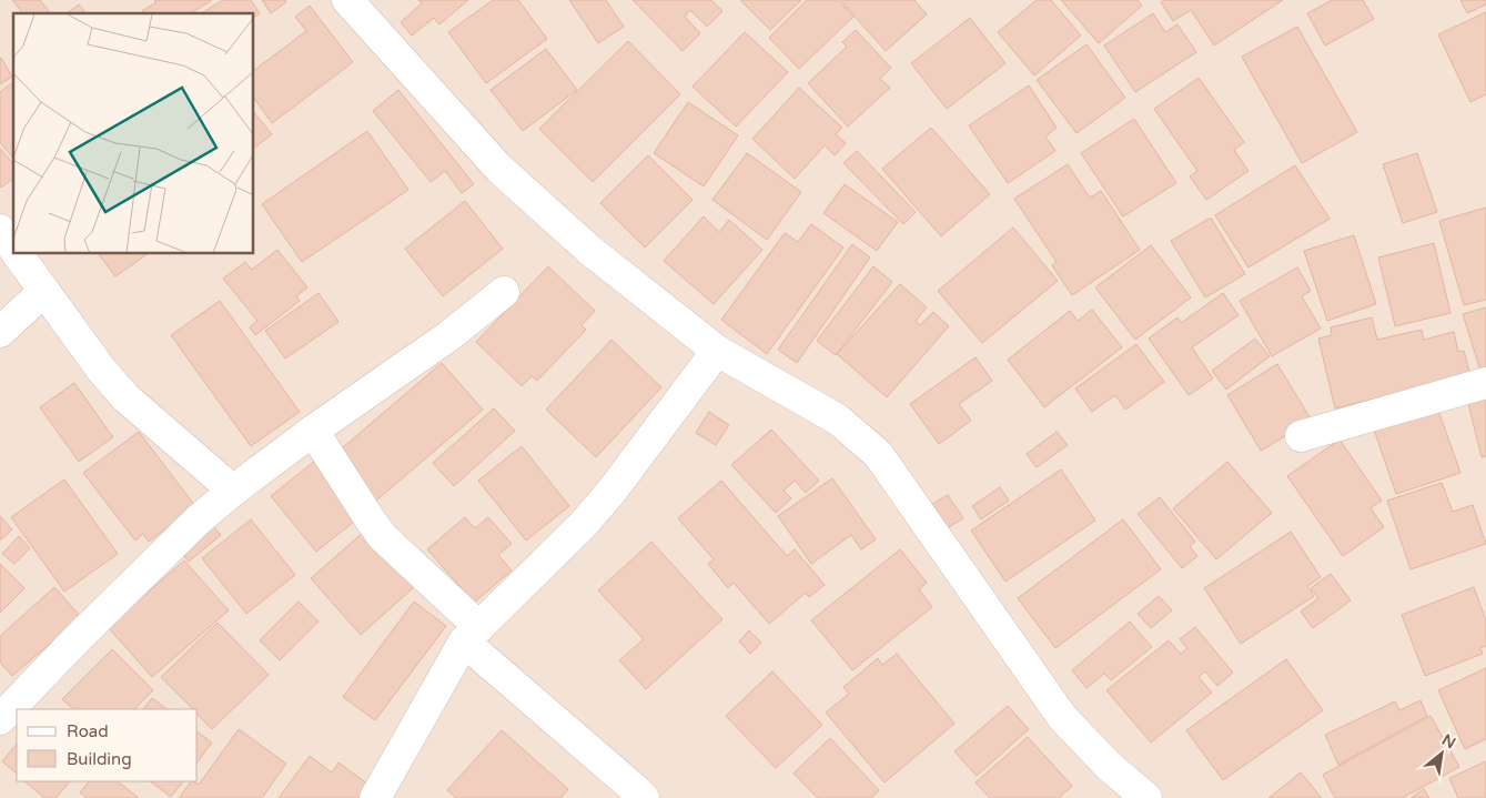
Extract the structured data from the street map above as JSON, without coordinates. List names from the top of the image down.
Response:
{
  "legend": ["Road", "Building"],
  "north": "top right"
}
